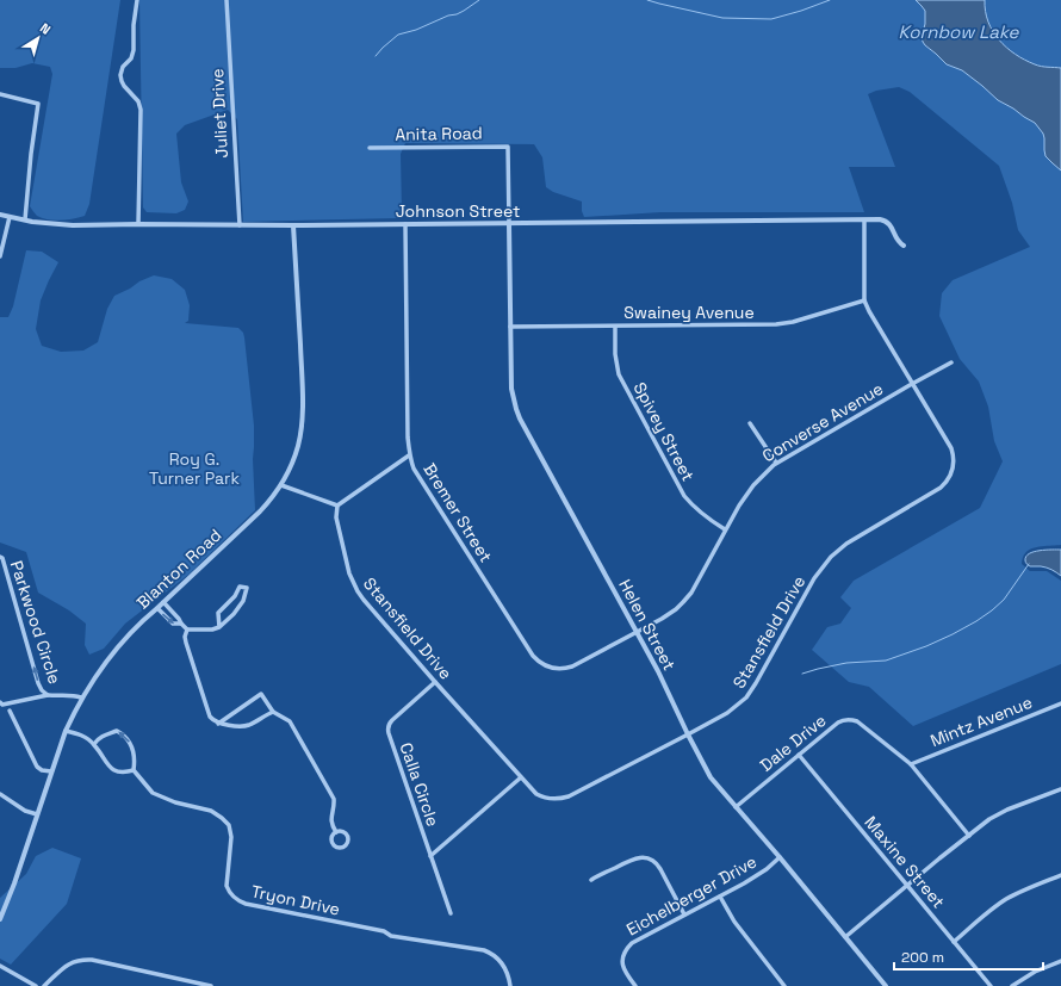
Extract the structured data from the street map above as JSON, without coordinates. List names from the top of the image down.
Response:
{
  "streets": {
    "street": [
      "Juliet Drive",
      "Anita Road",
      "Johnson Street",
      "Swainey Avenue",
      "Converse Avenue",
      "Spivey Street",
      "Bremer Street",
      "Blanton Road",
      "Parkwood Circle",
      "Helen Street",
      "Stansfield Drive",
      "Mintz Avenue",
      "Dale Drive",
      "Calla Circle",
      "Maxine Street",
      "Eichelberger Drive",
      "Tryon Drive"
    ]
  },
  "crossings": [
    ["Juliet Drive", "Johnson Street"],
    ["Anita Road", "Johnson Street"],
    ["Anita Road", "Helen Street"],
    ["Johnson Street", "Bremer Street"],
    ["Johnson Street", "Blanton Road"],
    ["Johnson Street", "Helen Street"],
    ["Johnson Street", "Stansfield Drive"],
    ["Swainey Avenue", "Spivey Street"],
    ["Swainey Avenue", "Helen Street"],
    ["Swainey Avenue", "Stansfield Drive"],
    ["Converse Avenue", "Spivey Street"],
    ["Converse Avenue", "Bremer Street"],
    ["Converse Avenue", "Helen Street"],
    ["Converse Avenue", "Stansfield Drive"],
    ["Bremer Street", "Helen Street"],
    ["Blanton Road", "Parkwood Circle"],
    ["Helen Street", "Stansfield Drive"],
    ["Helen Street", "Dale Drive"],
    ["Helen Street", "Eichelberger Drive"],
    ["Stansfield Drive", "Calla Circle"],
    ["Mintz Avenue", "Dale Drive"],
    ["Dale Drive", "Maxine Street"]
  ],
  "one_way": ["Parkwood Circle"],
  "water": ["Kornbow Lake"],
  "parks": ["Roy G. Turner Park"],
  "scale_bar": "200 m",
  "north": "top right"
}
